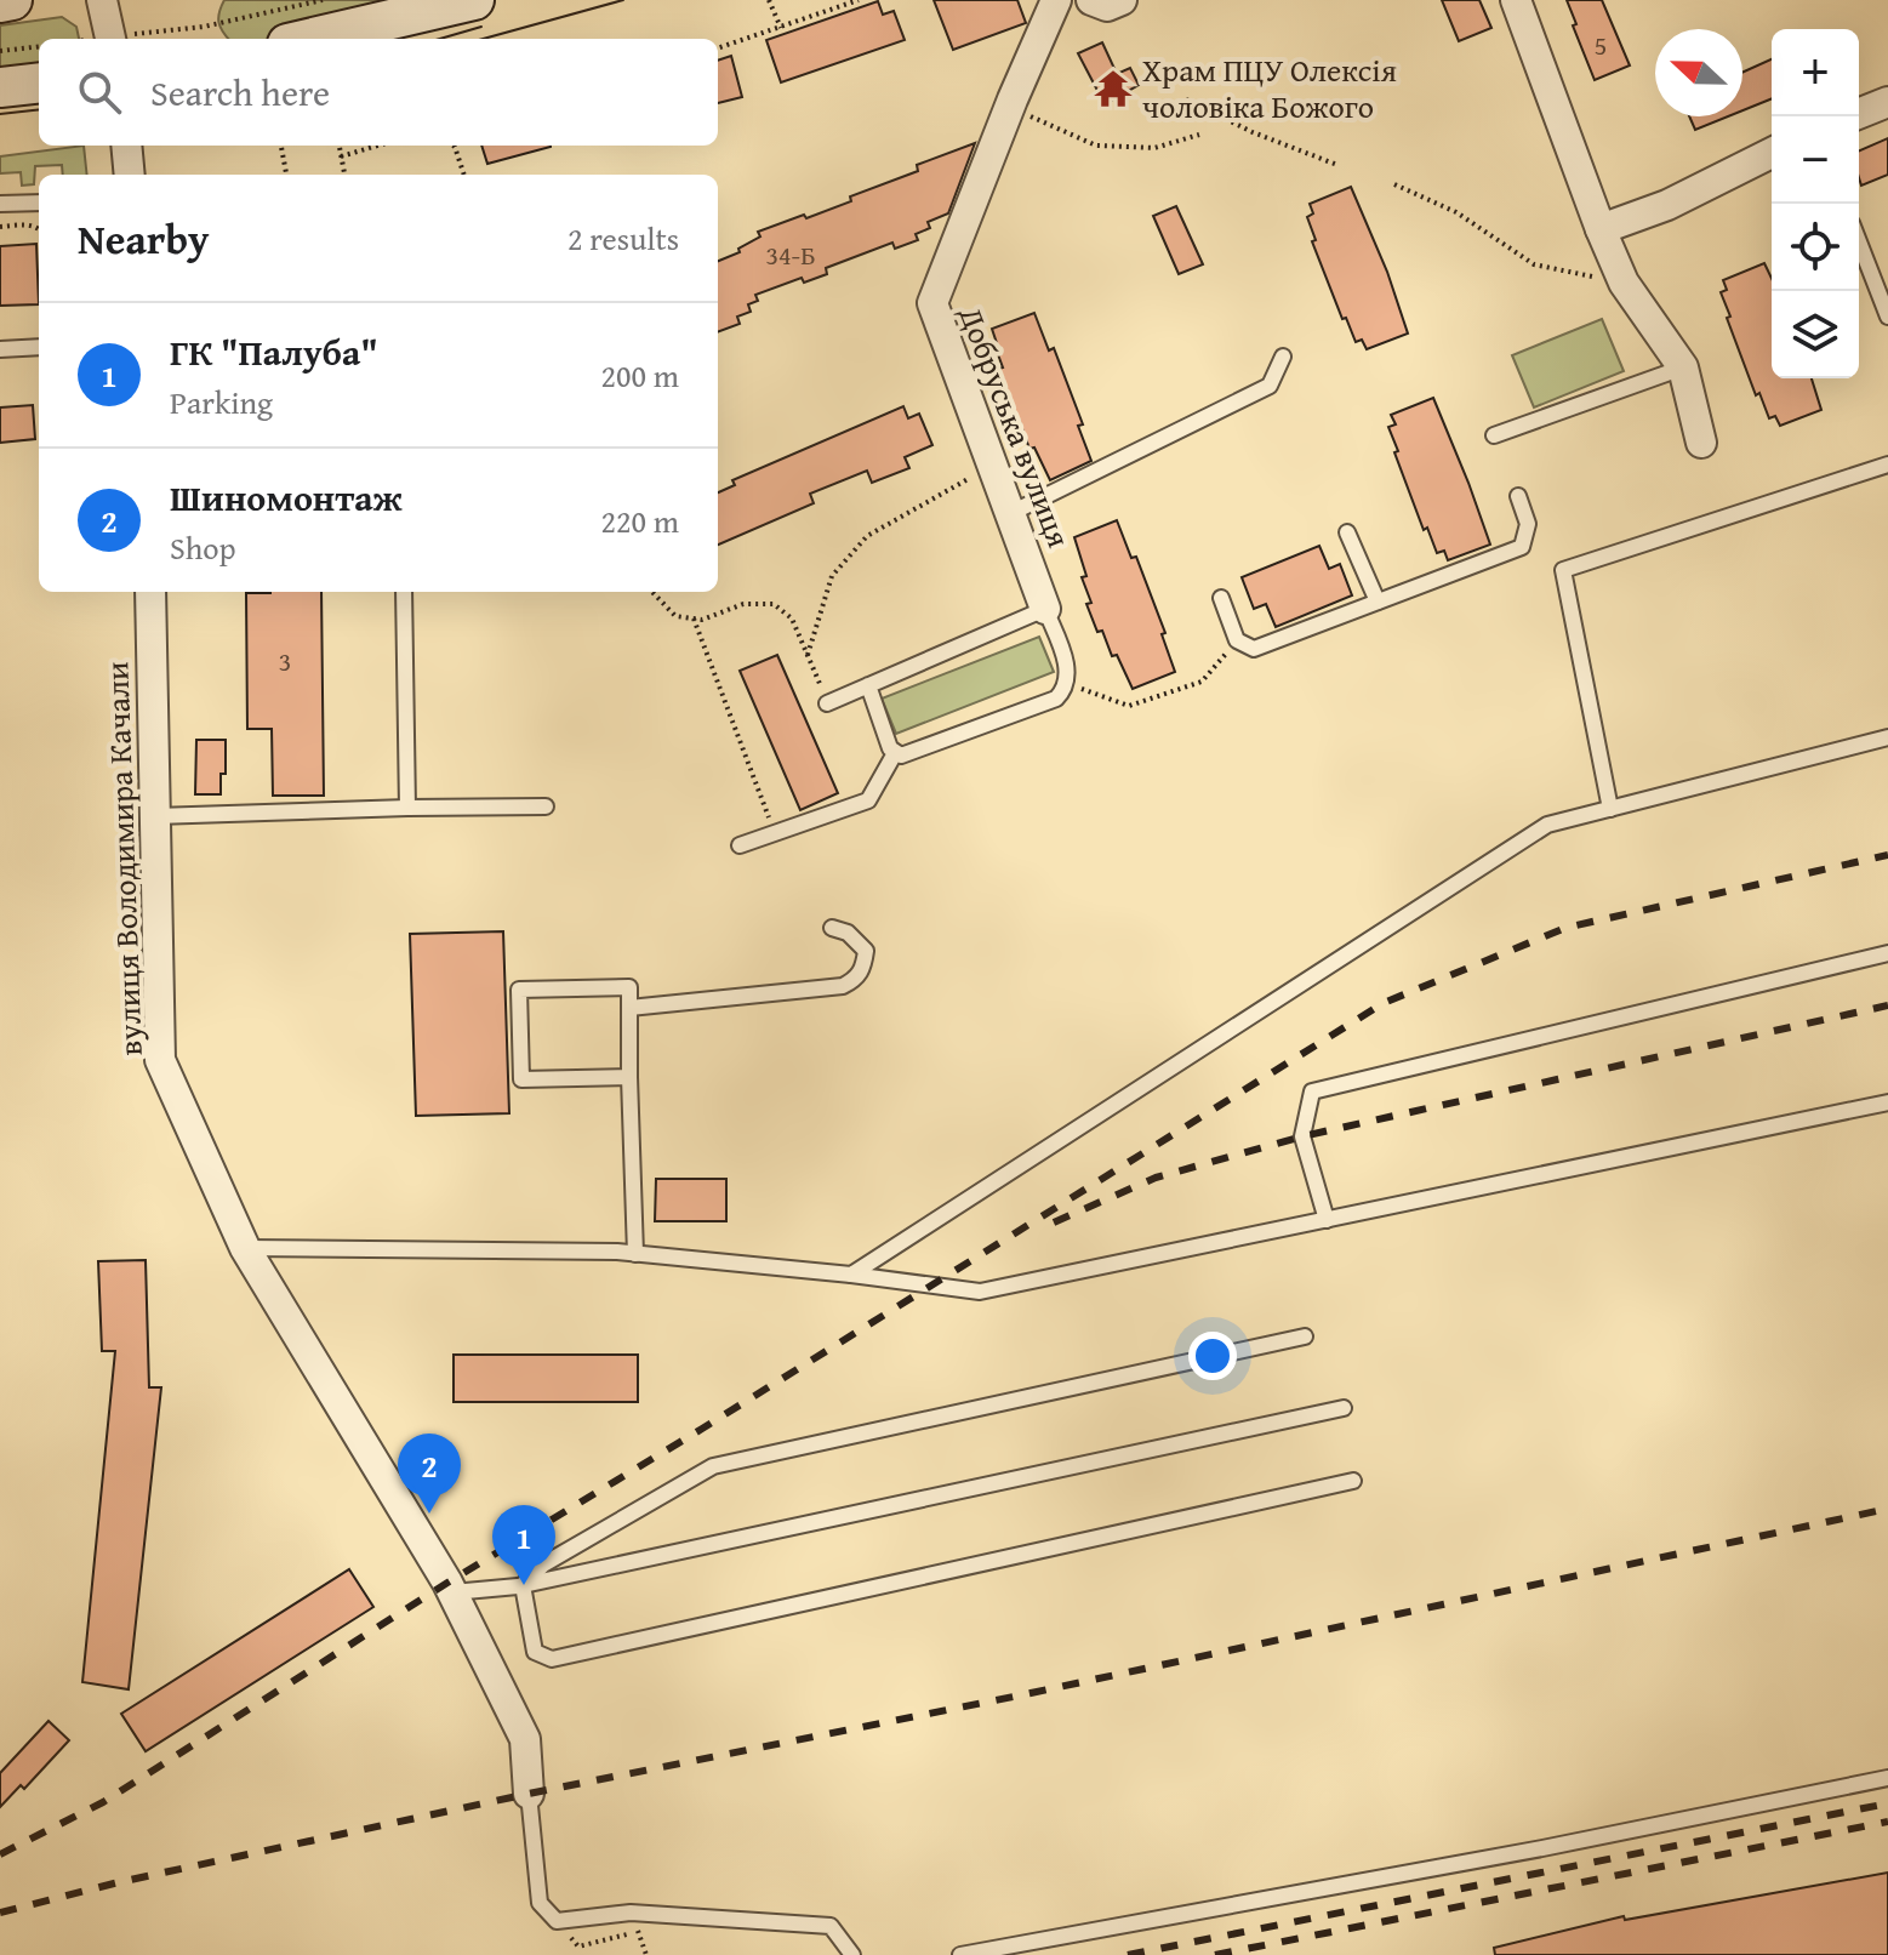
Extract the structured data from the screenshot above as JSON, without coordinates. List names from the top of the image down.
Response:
{
  "streets": {
    "street": ["Добруська вулиця", "вулиця Володимира Качали"]
  },
  "places": {
    "temple": ["Храм ПЦУ Олексія чоловіка Божого"]
  },
  "house_numbers": ["5", "34-Б", "3"],
  "north": "left",
  "page": {
    "map_buttons": ["+", "−"],
    "search": "Search here",
    "heading": ["Nearby", "2 results"],
    "list": [
      {
        "mark": "1",
        "name": "ГК \"Палуба\"",
        "note": "Parking",
        "value": "200 m"
      },
      {
        "mark": "2",
        "name": "Шиномонтаж",
        "note": "Shop",
        "value": "220 m"
      }
    ],
    "pins": ["2", "1"]
  }
}
